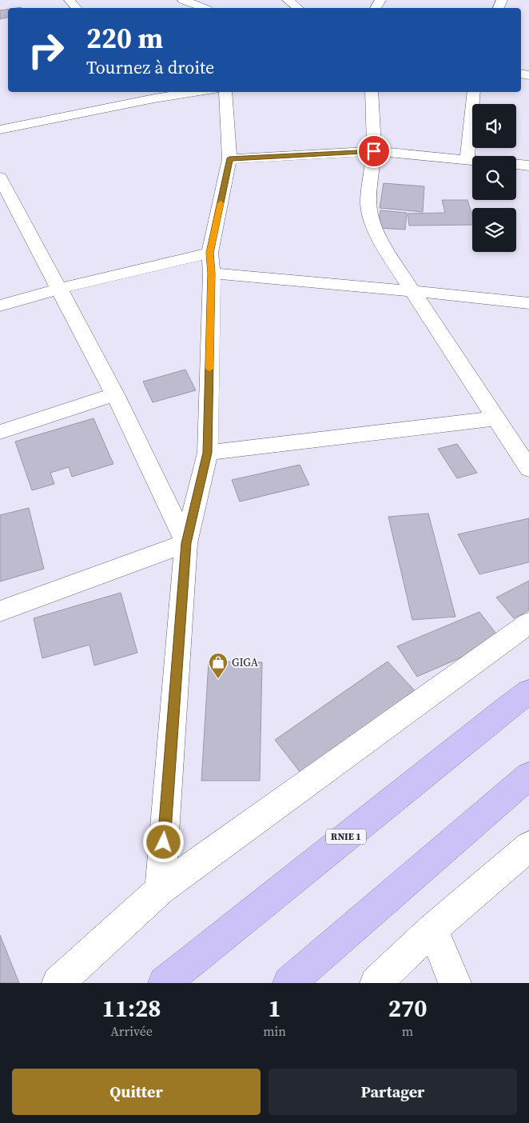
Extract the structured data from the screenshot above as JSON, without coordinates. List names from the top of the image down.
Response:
{
  "streets": {
    "highway": ["RNIE 1"]
  },
  "places": {
    "shop": ["GIGA"]
  },
  "page": {
    "turn": ["220 m", "Tournez à droite"],
    "eta": [
      "11:28",
      "Arrivée",
      "1",
      "min",
      "270",
      "m"
    ],
    "buttons": ["Quitter", "Partager"]
  }
}
